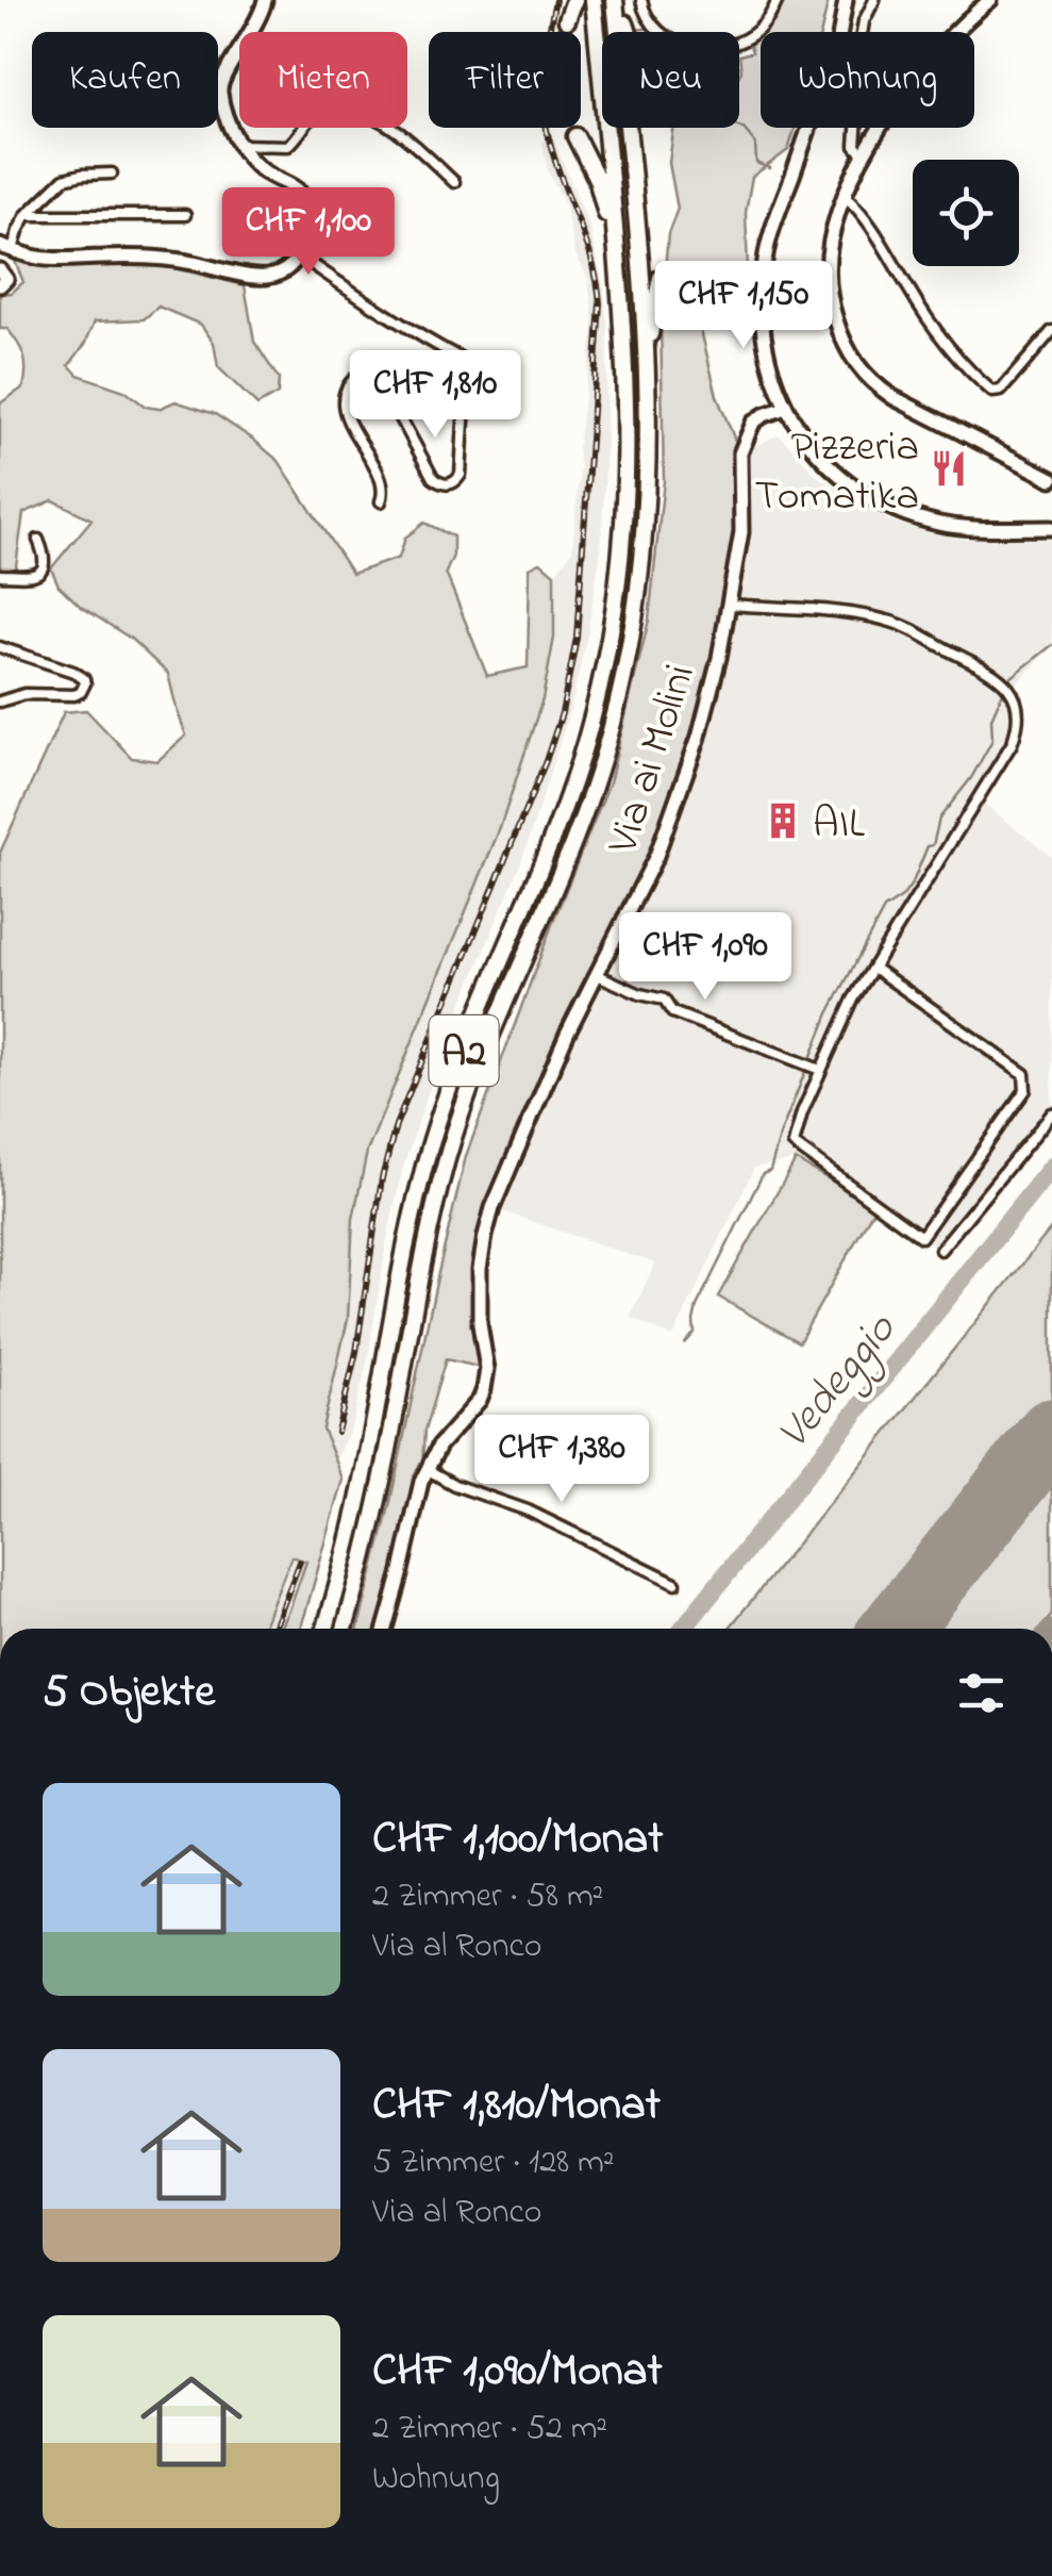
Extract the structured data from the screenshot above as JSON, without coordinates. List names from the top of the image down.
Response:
{
  "streets": {
    "highway": ["A2"],
    "street": ["Via ai Molini"]
  },
  "water": ["Vedeggio"],
  "places": {
    "restaurant": ["Pizzeria Tomatika"],
    "building": ["AIL"]
  },
  "page": {
    "chip": [
      "Kaufen",
      "Mieten",
      "Filter",
      "Neu",
      "Wohnung"
    ],
    "price": [
      "CHF 1,100",
      "CHF 1,150",
      "CHF 1,810",
      "CHF 1,090",
      "CHF 1,380"
    ],
    "heading": "5 Objekte",
    "list": [
      {
        "name": "CHF 1,100/Monat",
        "note": "2 Zimmer · 58 m² · Via al Ronco"
      },
      {
        "name": "CHF 1,810/Monat",
        "note": "5 Zimmer · 128 m² · Via al Ronco"
      },
      {
        "name": "CHF 1,090/Monat",
        "note": "2 Zimmer · 52 m² · Wohnung"
      }
    ]
  }
}
